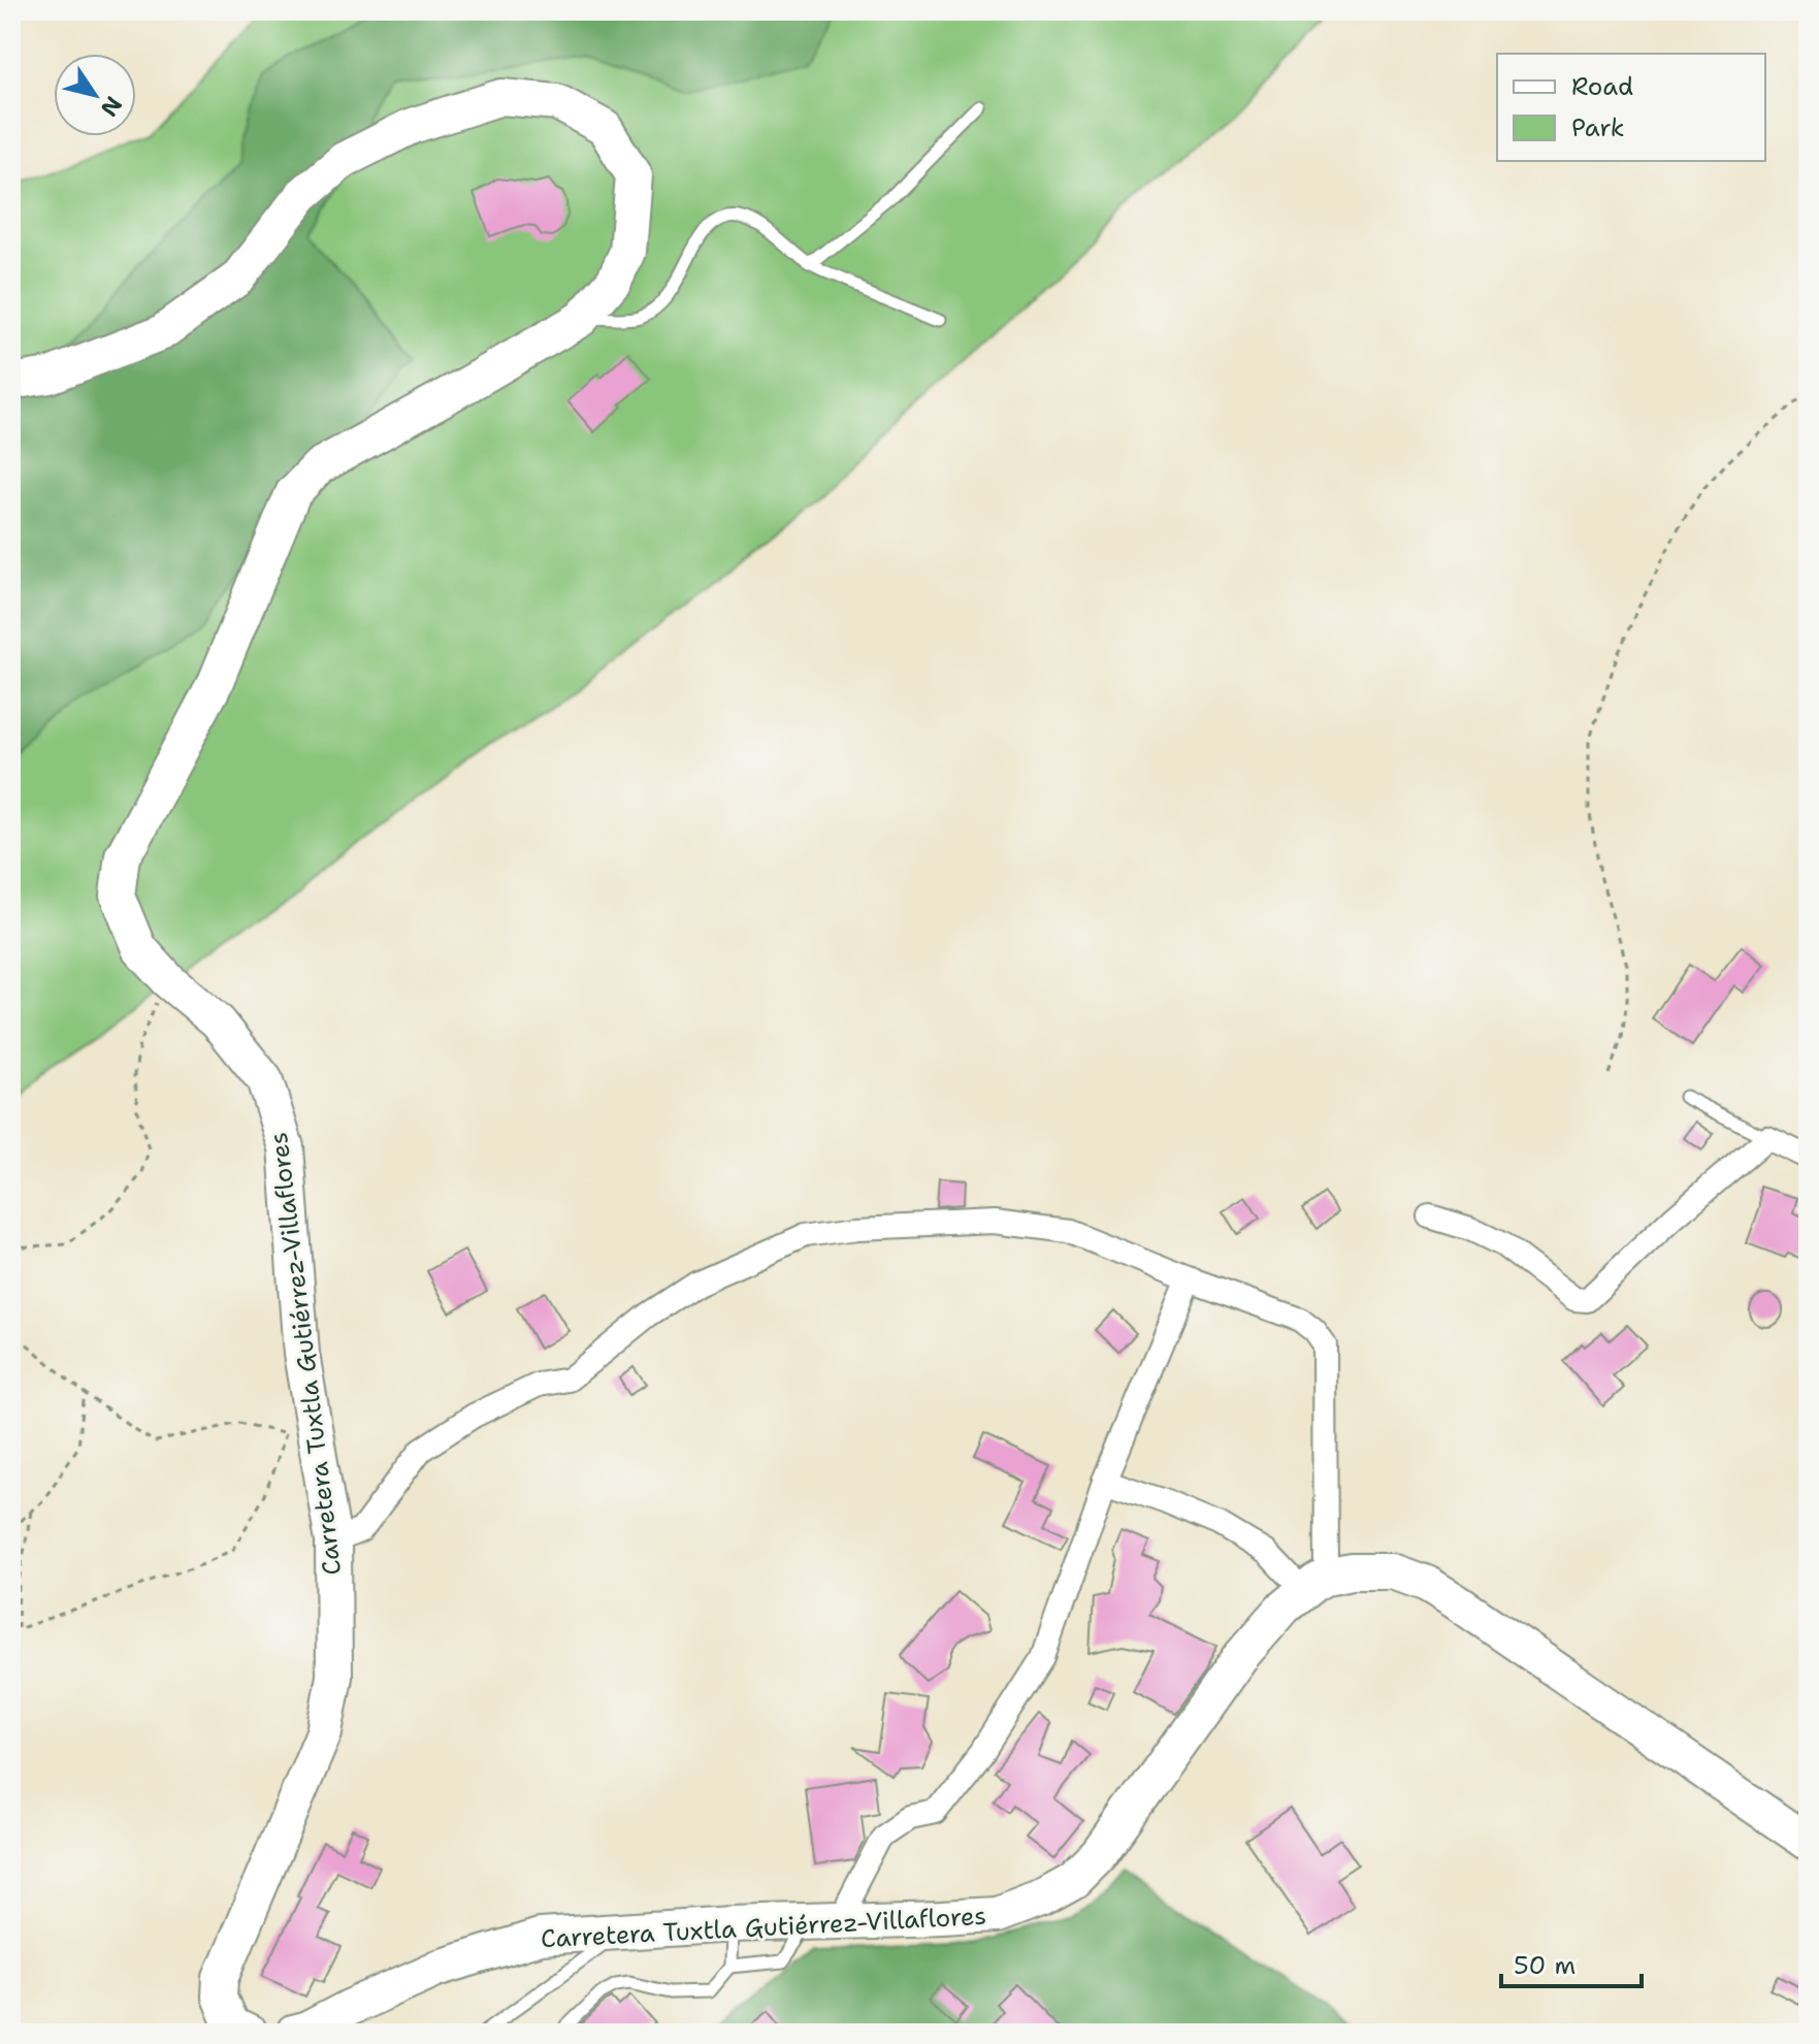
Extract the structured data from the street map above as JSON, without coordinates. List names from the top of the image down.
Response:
{
  "streets": {
    "main road": ["Carretera Tuxtla Gutiérrez-Villaflores"]
  },
  "legend": ["Road", "Park"],
  "scale_bar": "50 m",
  "north": "bottom right"
}
